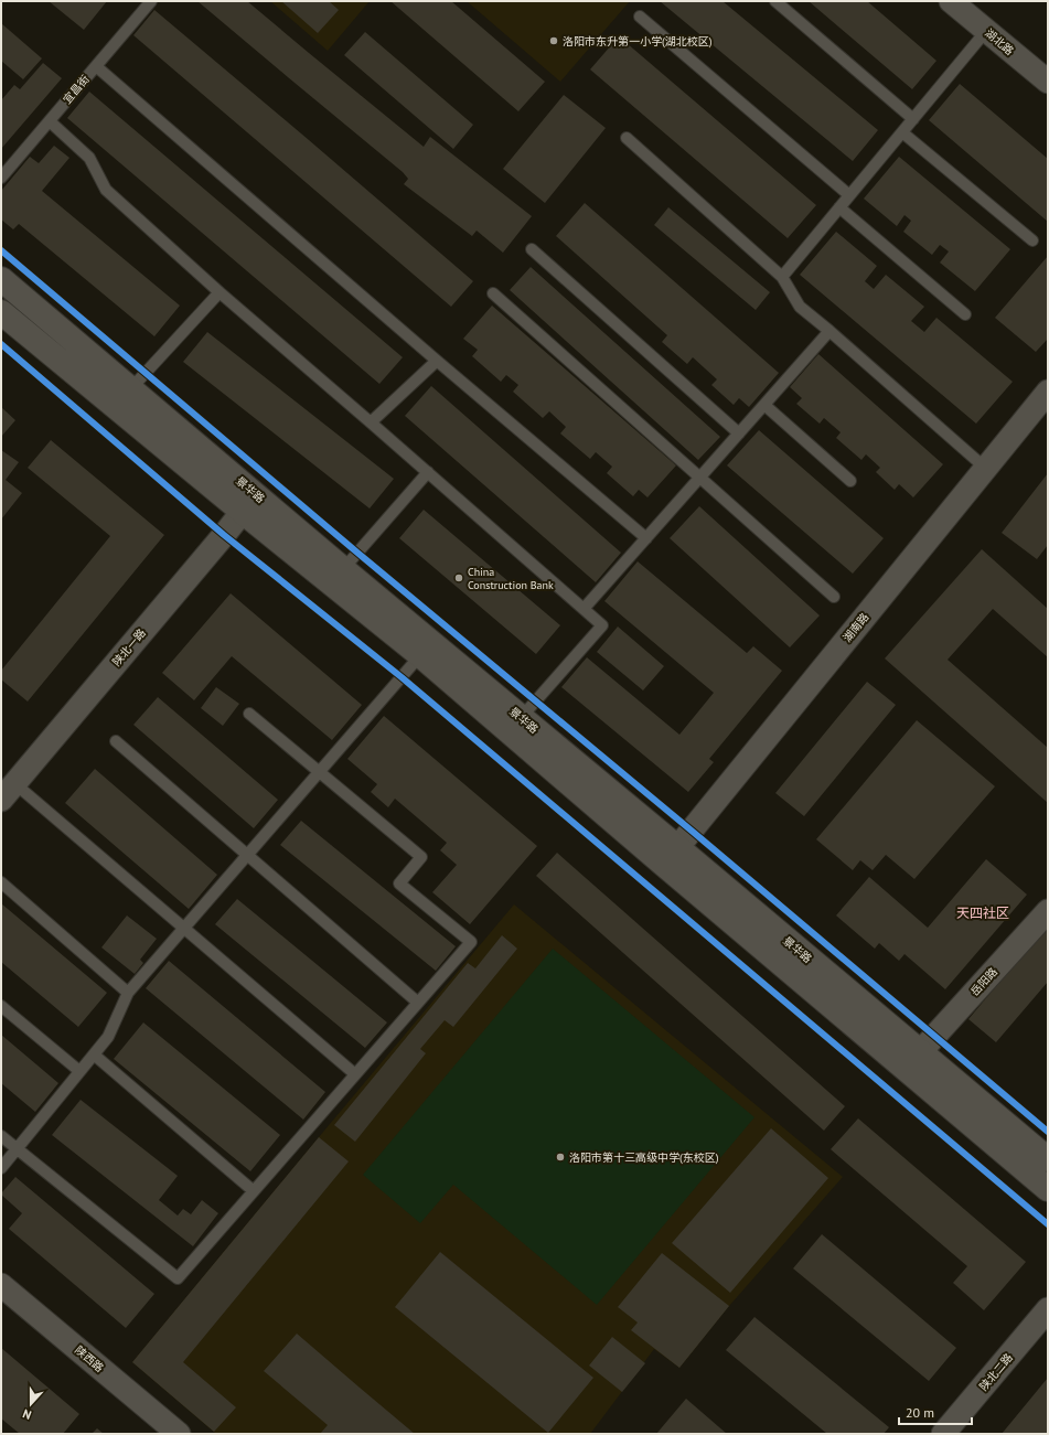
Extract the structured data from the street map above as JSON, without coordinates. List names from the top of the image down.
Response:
{
  "streets": {
    "main road": ["景华路"],
    "street": [
      "湖北路",
      "湖南路",
      "陕北一路",
      "岳阳路",
      "陕西路",
      "陕北二路"
    ],
    "lane": ["宜昌街"]
  },
  "crossings": [
    ["景华路", "湖南路"],
    ["景华路", "陕北一路"],
    ["景华路", "岳阳路"]
  ],
  "districts": ["天四社区"],
  "places": ["洛阳市东升第一小学(湖北校区)", "China Construction Bank", "洛阳市第十三高级中学(东校区)"],
  "scale_bar": "20 m",
  "north": "bottom"
}
